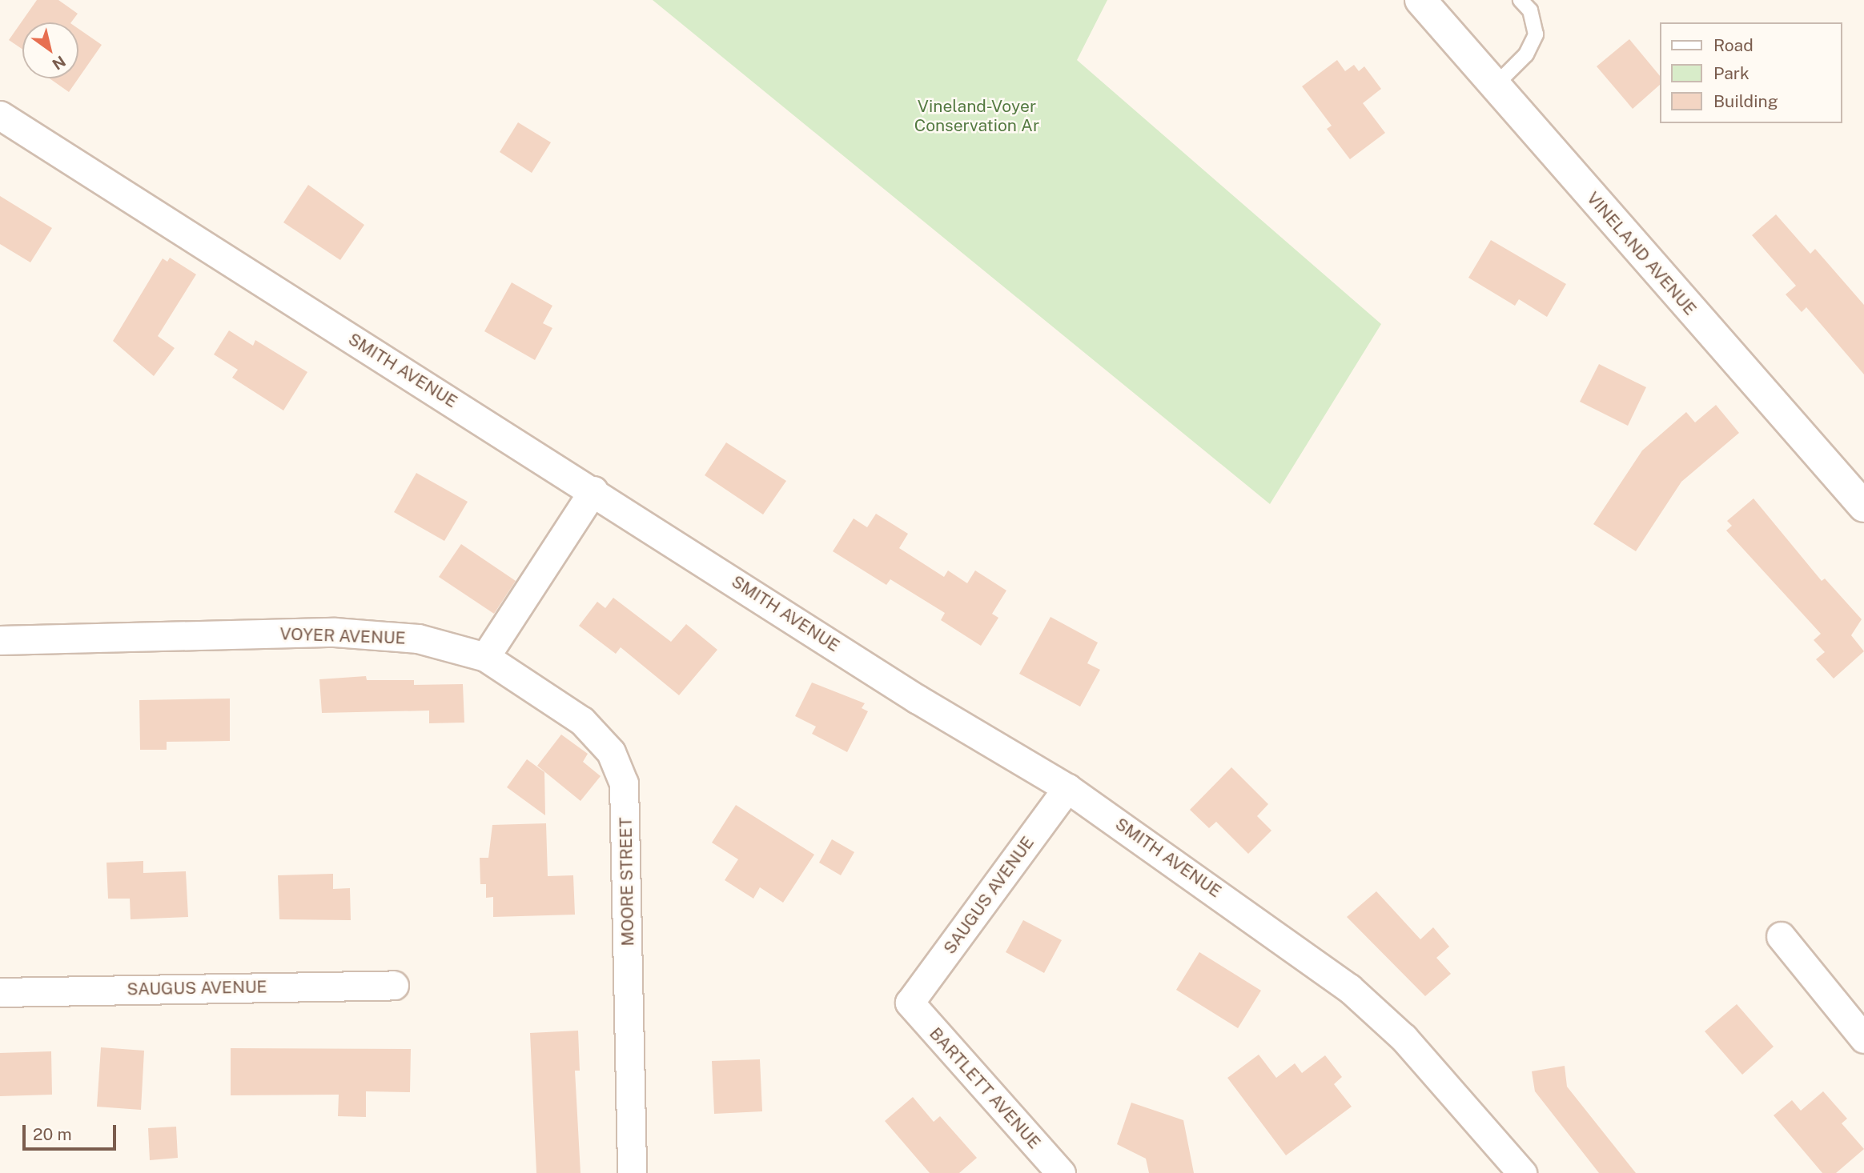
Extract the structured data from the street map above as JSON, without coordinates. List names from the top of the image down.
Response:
{
  "streets": {
    "street": [
      "VINELAND AVENUE",
      "SMITH AVENUE",
      "VOYER AVENUE",
      "MOORE STREET",
      "SAUGUS AVENUE",
      "BARTLETT AVENUE"
    ]
  },
  "crossings": [
    ["SMITH AVENUE", "SAUGUS AVENUE"],
    ["VOYER AVENUE", "MOORE STREET"],
    ["SAUGUS AVENUE", "BARTLETT AVENUE"]
  ],
  "parks": ["Vineland-Voyer Conservation Ar"],
  "legend": ["Road", "Park", "Building"],
  "scale_bar": "20 m",
  "north": "bottom right"
}
